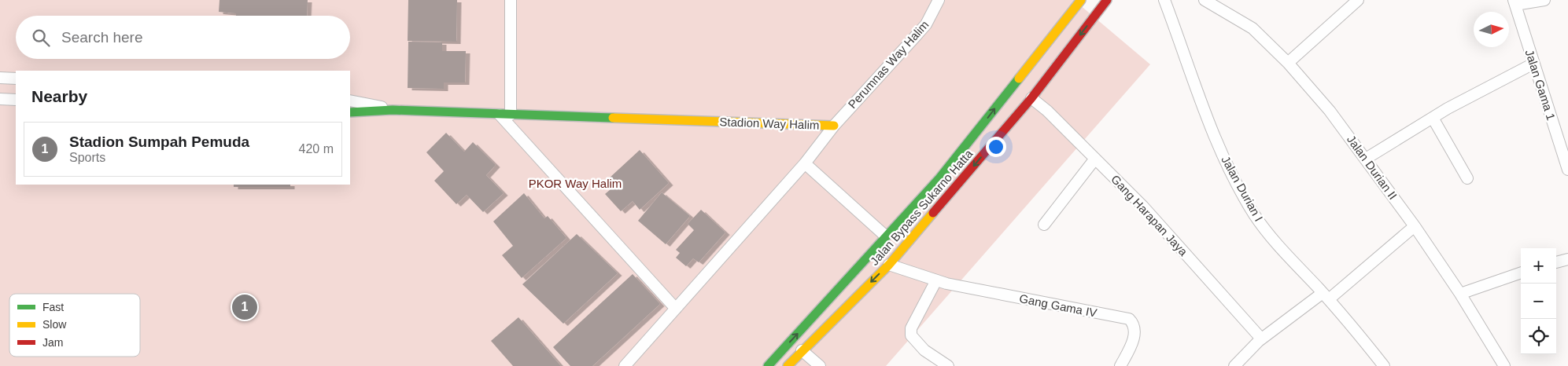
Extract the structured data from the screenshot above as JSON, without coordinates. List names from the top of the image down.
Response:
{
  "streets": {
    "main road": ["Stadion Way Halim", "Jalan Bypass Sukarno Hatta"],
    "street": [
      "Perumnas Way Halim",
      "Jalan Gama 1",
      "Jalan Durian II",
      "Jalan Durian I",
      "Gang Harapan Jaya",
      "Gang Gama IV"
    ]
  },
  "crossings": [
    ["Perumnas Way Halim", "Stadion Way Halim"],
    ["Jalan Bypass Sukarno Hatta", "Gang Harapan Jaya"],
    ["Jalan Bypass Sukarno Hatta", "Gang Gama IV"]
  ],
  "parks": ["PKOR Way Halim"],
  "legend": ["Fast", "Slow", "Jam"],
  "north": "right",
  "page": {
    "search": "Search here",
    "heading": "Nearby",
    "list": [
      {
        "mark": "1",
        "name": "Stadion Sumpah Pemuda",
        "note": "Sports",
        "value": "420 m"
      }
    ],
    "map_buttons": ["+", "−"],
    "pins": "1"
  }
}
